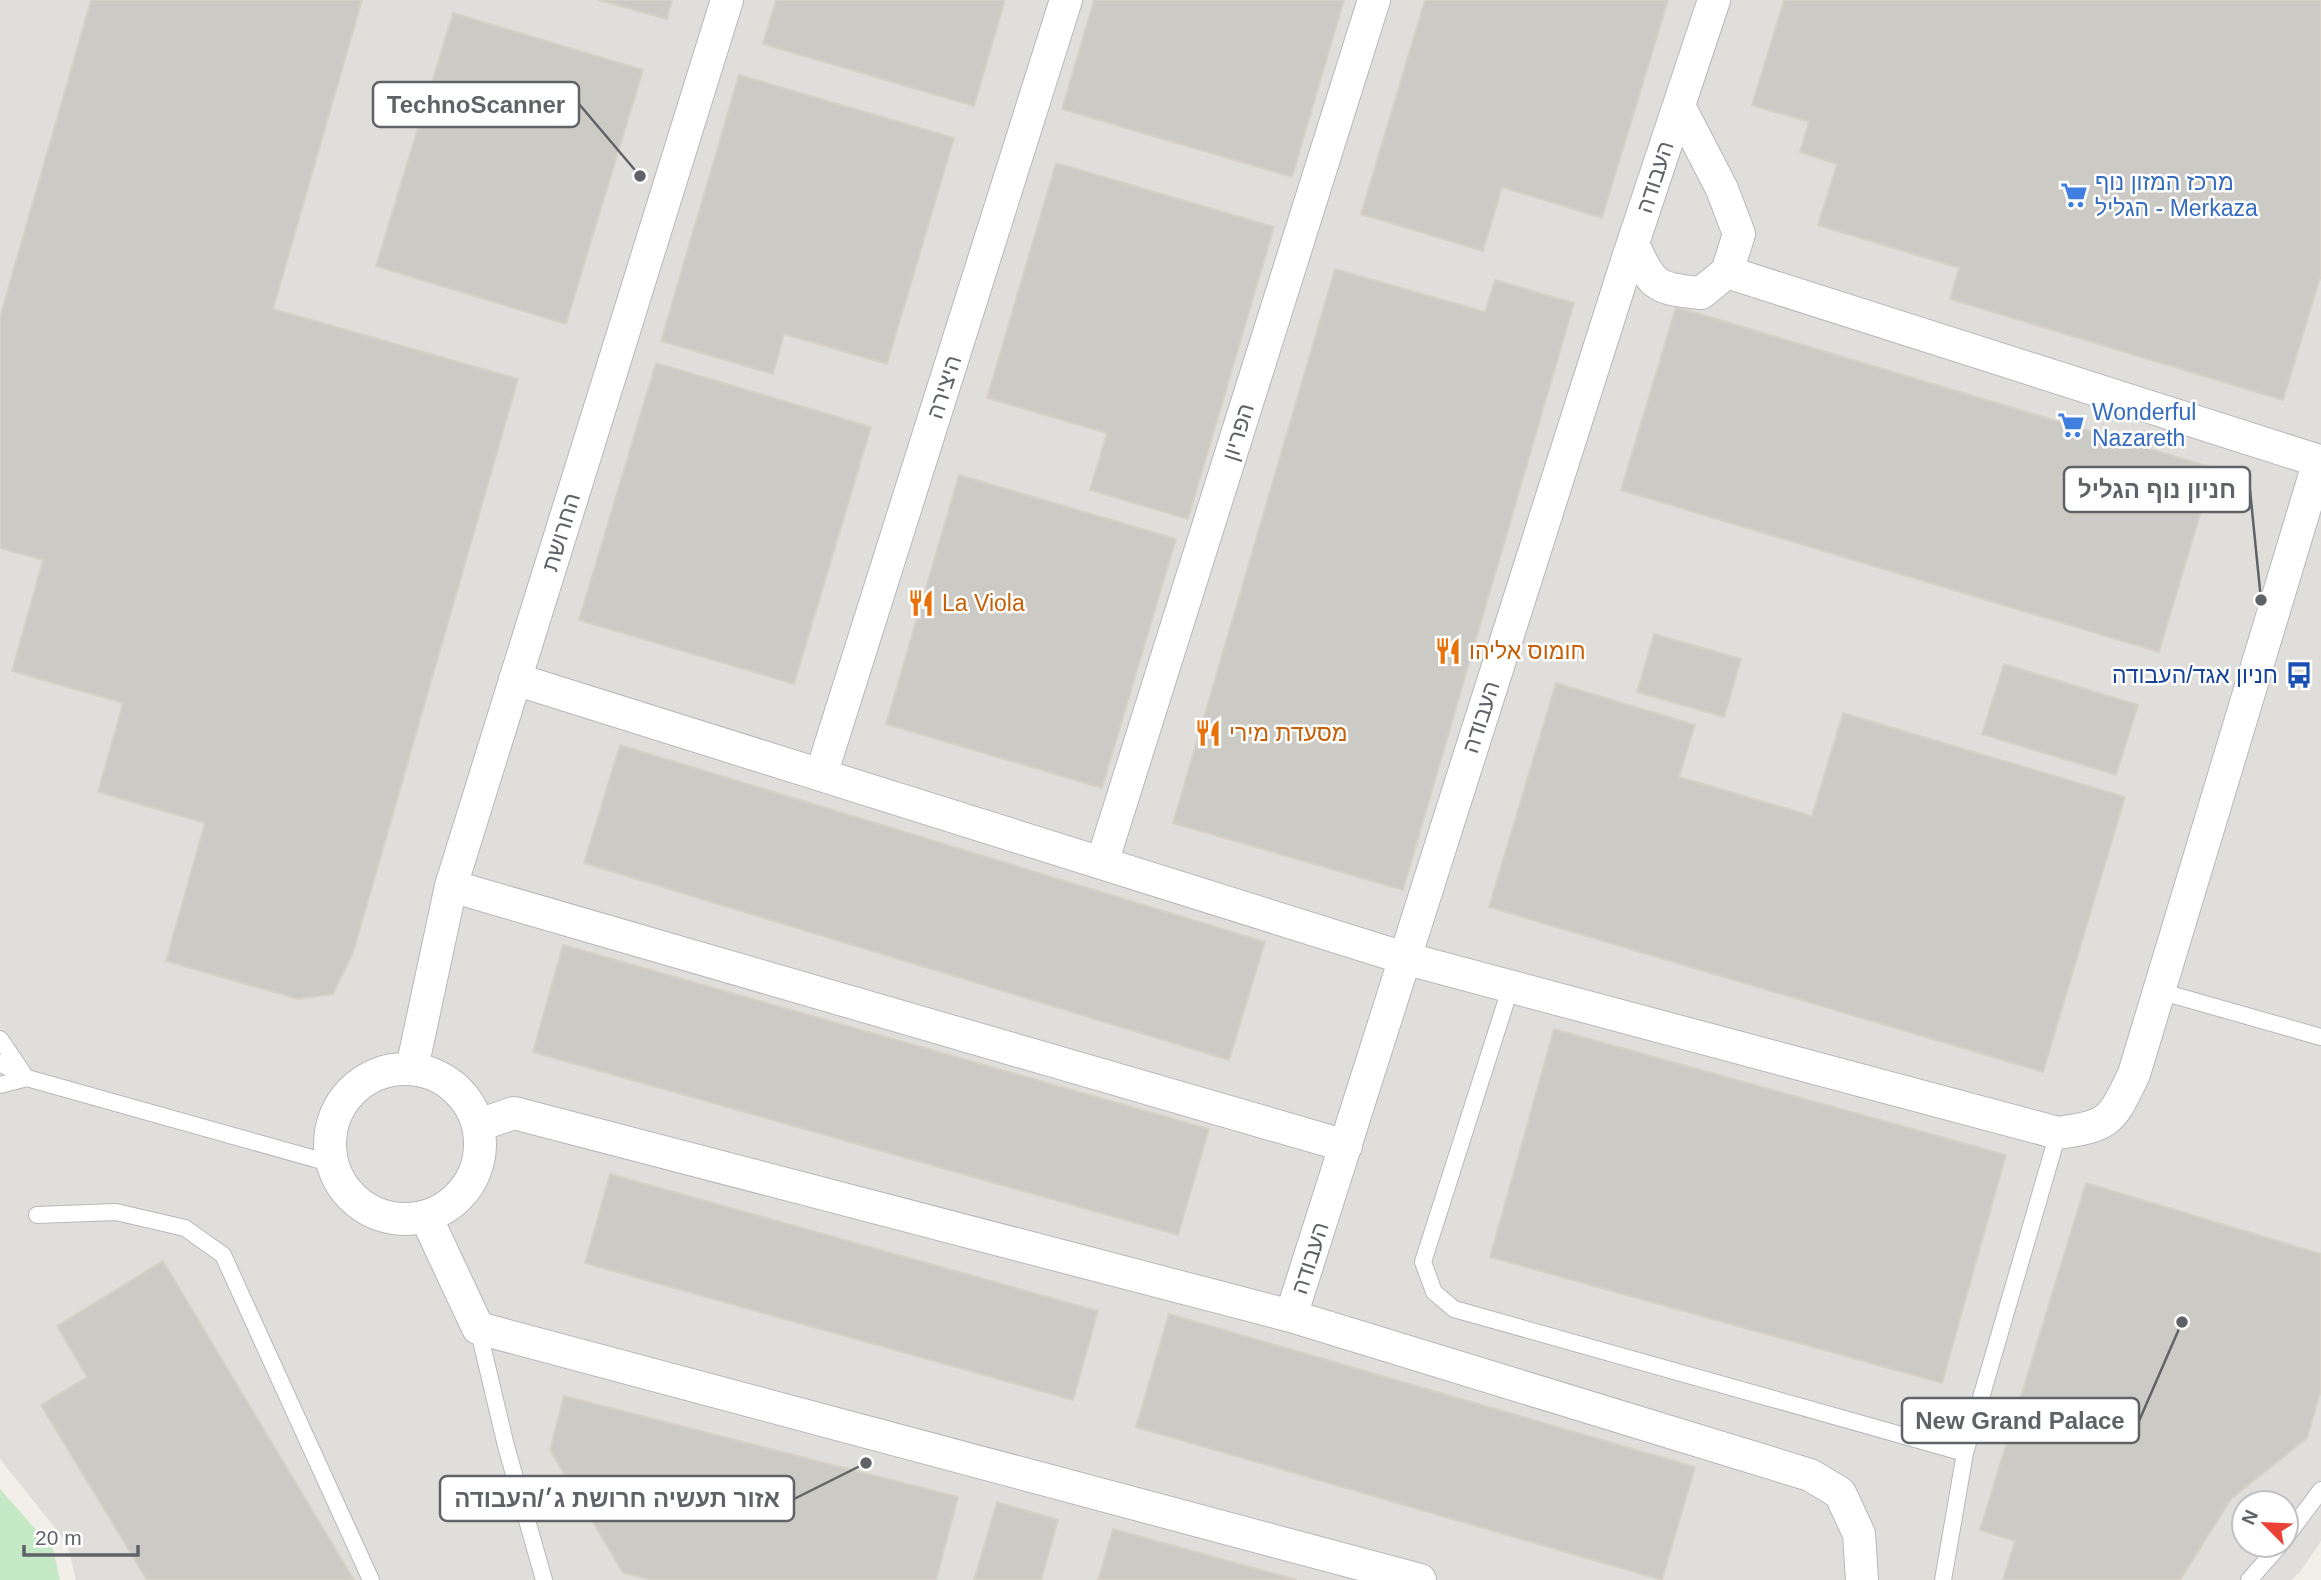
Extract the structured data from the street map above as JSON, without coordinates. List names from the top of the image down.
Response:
{
  "streets": {
    "street": [
      "העבודה",
      "היצירה",
      "הפריון",
      "החרושת"
    ]
  },
  "places": {
    "other": [
      "TechnoScanner",
      "חניון נוף הגליל",
      "New Grand Palace",
      "אזור תעשיה חרושת ג׳/העבודה"
    ],
    "supermarket": ["מרכז המזון נוף הגליל - Merkaza", "Wonderful Nazareth"],
    "restaurant": ["La Viola", "חומוס אליהו", "מסעדת מירי"],
    "bus stop": ["חניון אגד/העבודה"]
  },
  "scale_bar": "20 m",
  "north": "top left"
}
